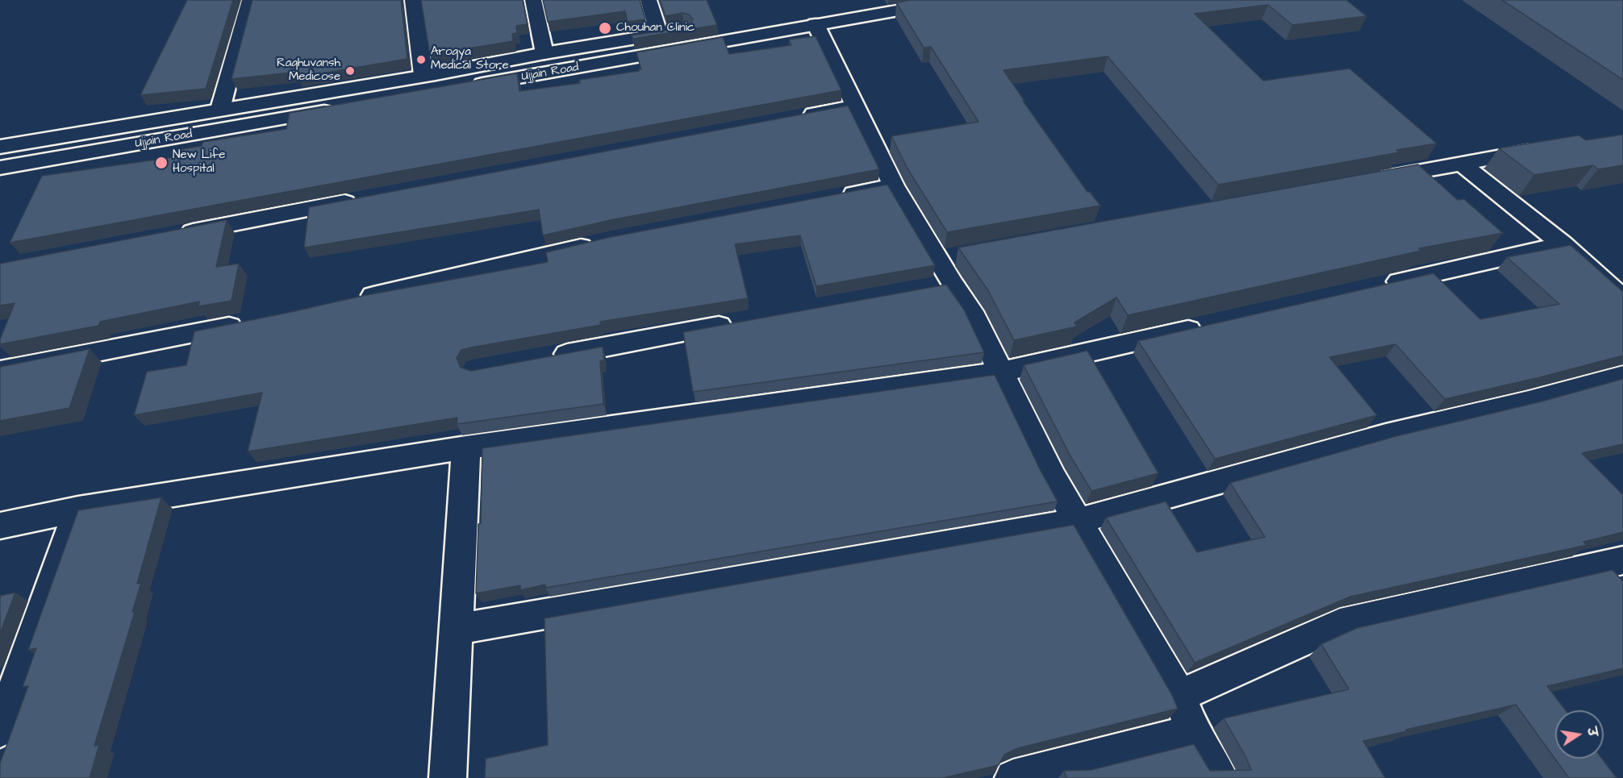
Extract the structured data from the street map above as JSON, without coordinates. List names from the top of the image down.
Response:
{
  "streets": {
    "street": ["Ujjain Road"]
  },
  "places": [
    "Chouhan Clinic",
    "Arogya Medical Store",
    "Raghuvansh Medicose",
    "New Life Hospital"
  ],
  "north": "right"
}
